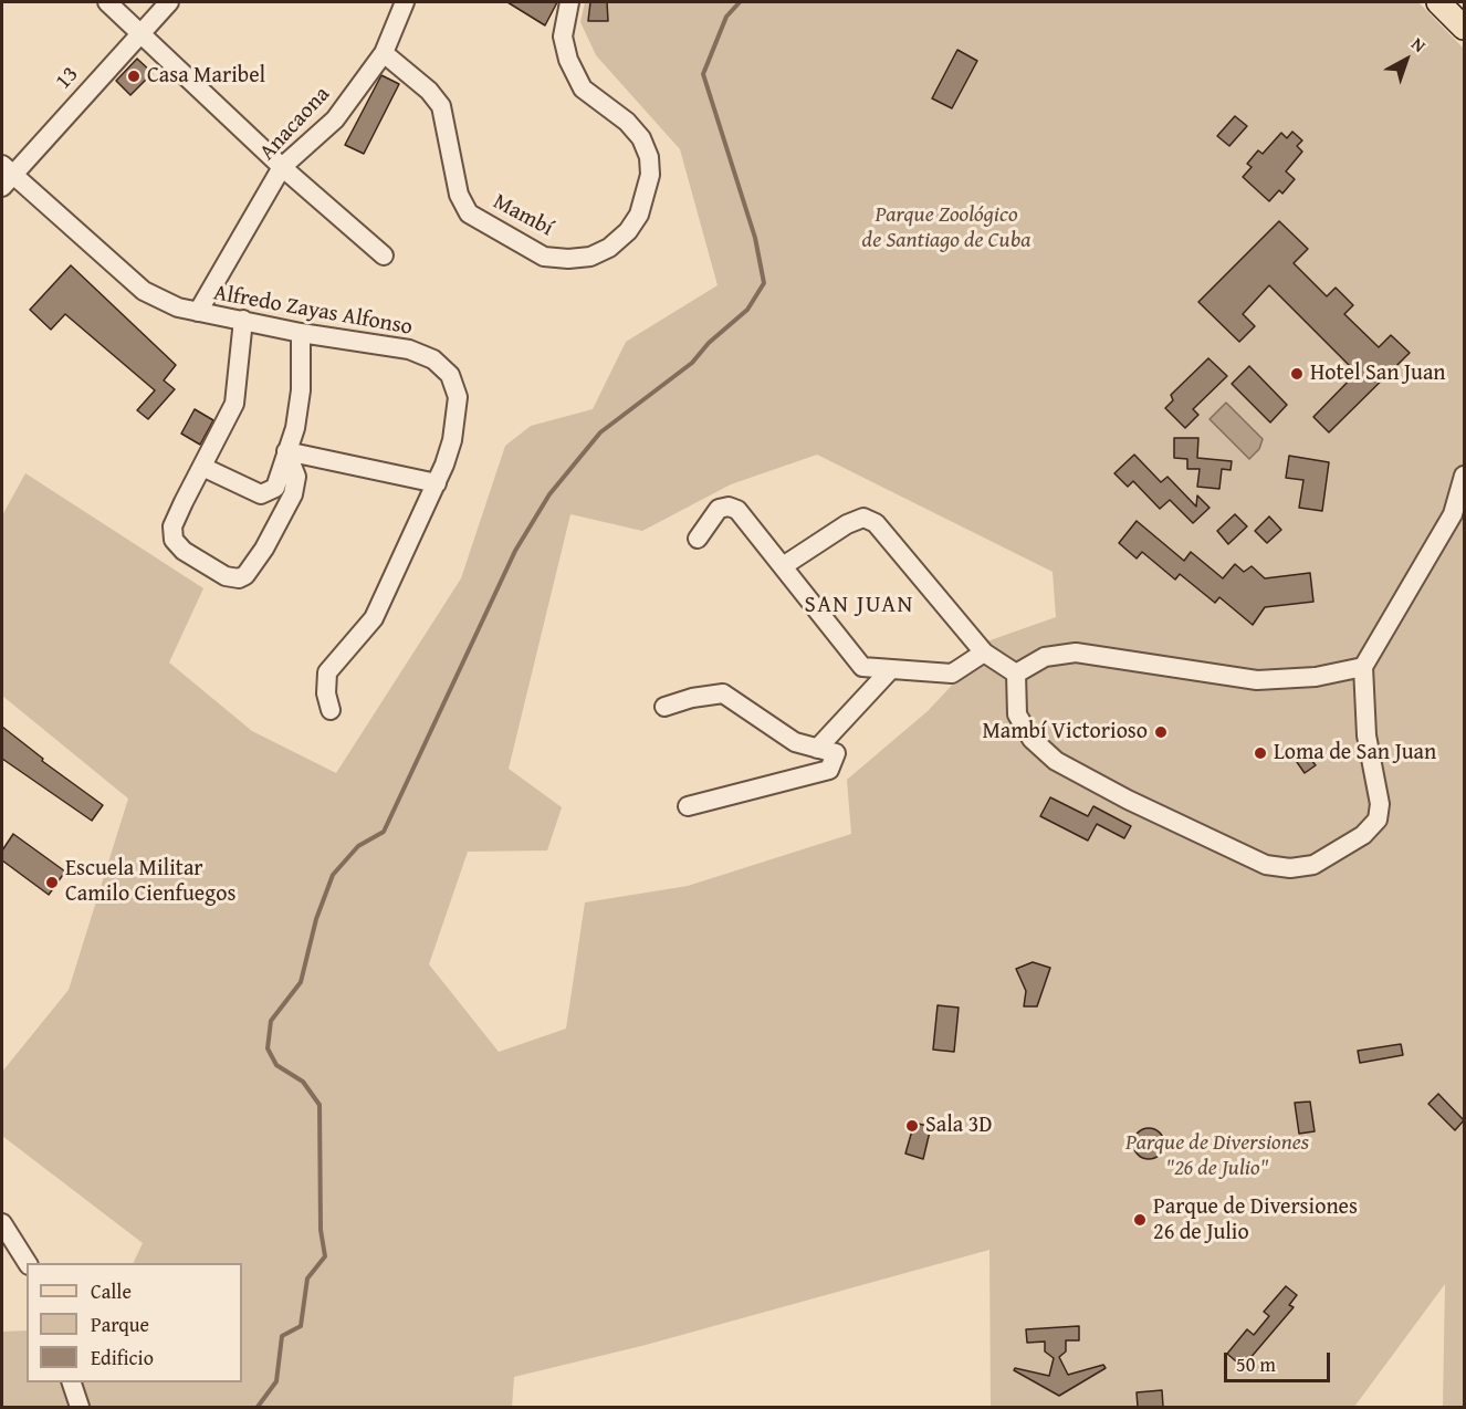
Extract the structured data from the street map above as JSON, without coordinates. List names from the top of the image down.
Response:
{
  "streets": {
    "street": [
      "13",
      "Anacaona",
      "Mambí",
      "Alfredo Zayas Alfonso"
    ]
  },
  "crossings": [
    ["13", "Alfredo Zayas Alfonso"],
    ["Anacaona", "Mambí"],
    ["Anacaona", "Alfredo Zayas Alfonso"]
  ],
  "districts": ["SAN JUAN"],
  "parks": ["Parque Zoológico de Santiago de Cuba", "Parque de Diversiones \"26 de Julio\""],
  "places": [
    "Casa Maribel",
    "Hotel San Juan",
    "Mambí Victorioso",
    "Loma de San Juan",
    "Escuela Militar Camilo Cienfuegos",
    "Sala 3D",
    "Parque de Diversiones 26 de Julio"
  ],
  "legend": ["Calle", "Parque", "Edificio"],
  "scale_bar": "50 m",
  "north": "top right"
}
